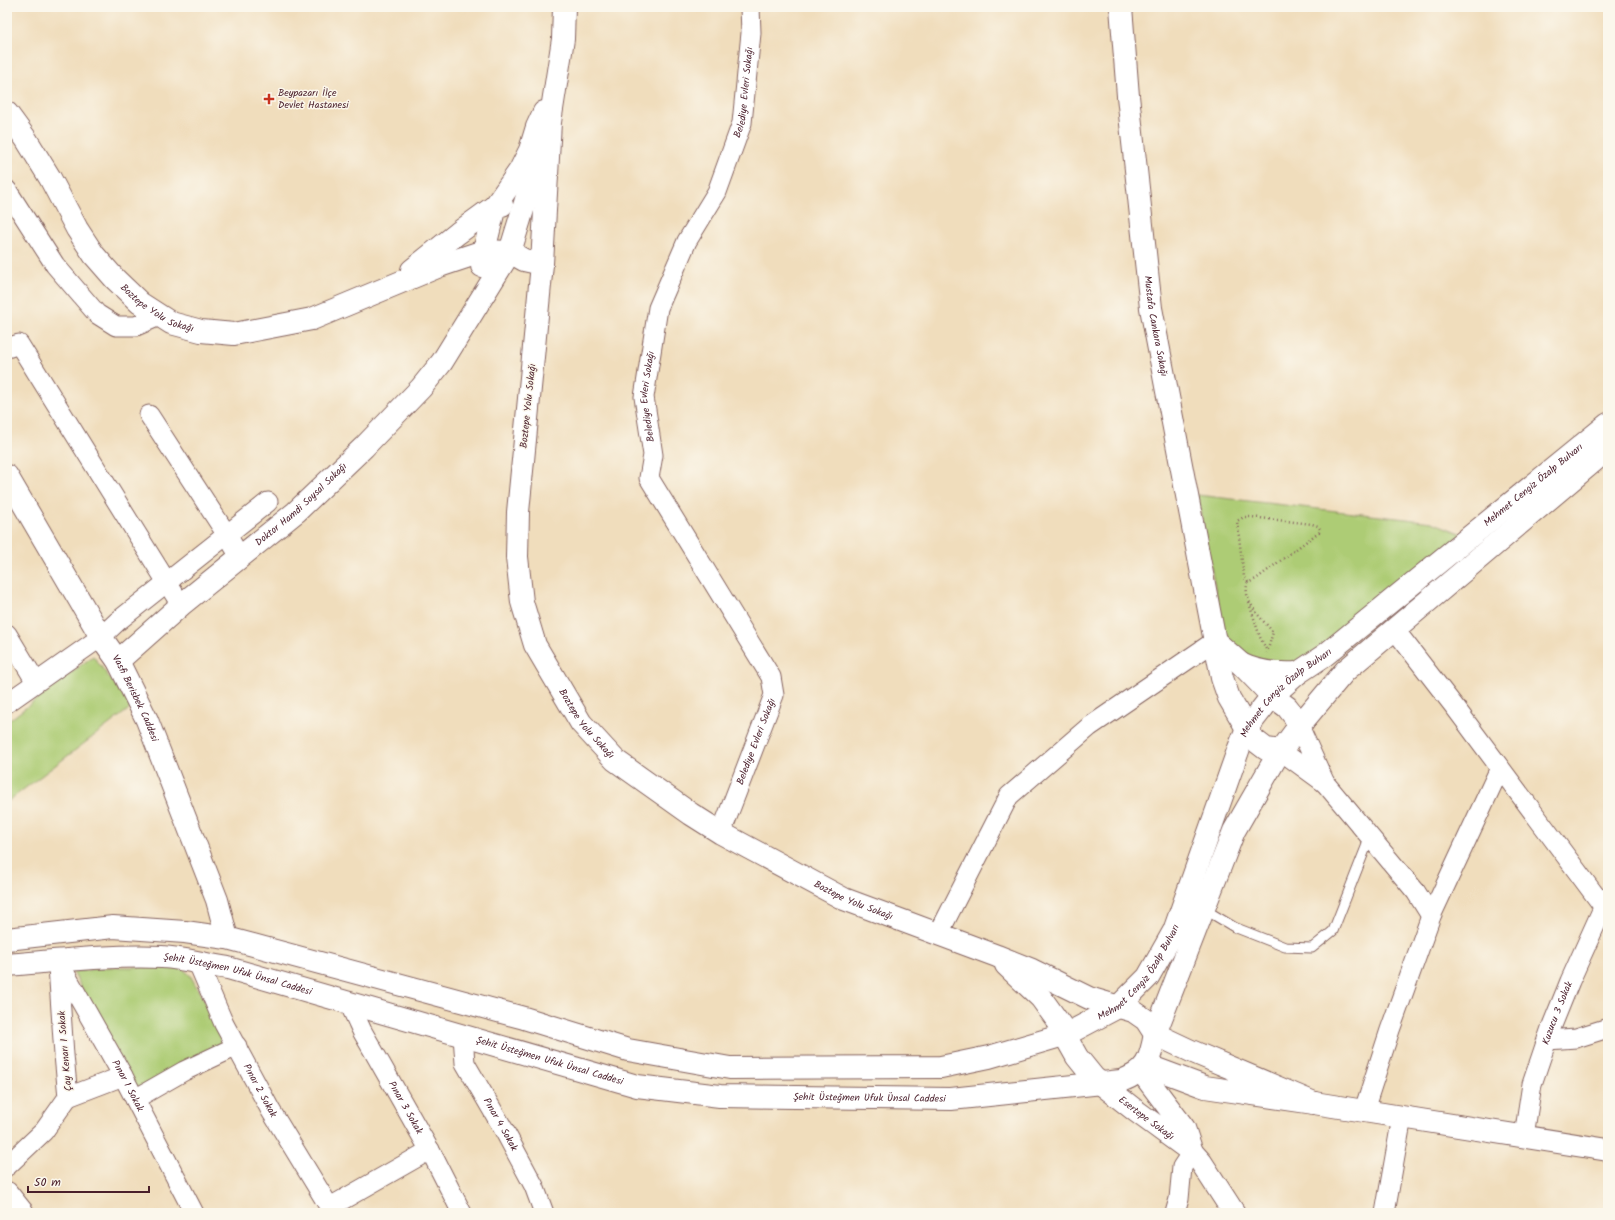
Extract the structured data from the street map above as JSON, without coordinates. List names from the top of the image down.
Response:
{
  "streets": {
    "street": [
      "Belediye Evleri Sokağı",
      "Boztepe Yolu Sokağı",
      "Mustafa Cankara Sokağı",
      "Mehmet Cengiz Özalp Bulvarı",
      "Doktor Hamdi Soysal Sokağı",
      "Vasfi Berisbek Caddesi",
      "Şehit Üsteğmen Ufuk Ünsal Caddesi",
      "Kuzucu 3 Sokak",
      "Çay Kenarı 1 Sokak",
      "Pınar 1 Sokak",
      "Pınar 2 Sokak",
      "Pınar 3 Sokak",
      "Esertepe Sokağı",
      "Pınar 4 Sokak"
    ]
  },
  "crossings": [
    ["Belediye Evleri Sokağı", "Boztepe Yolu Sokağı"],
    ["Boztepe Yolu Sokağı", "Mehmet Cengiz Özalp Bulvarı"],
    ["Boztepe Yolu Sokağı", "Şehit Üsteğmen Ufuk Ünsal Caddesi"],
    ["Boztepe Yolu Sokağı", "Esertepe Sokağı"],
    ["Mustafa Cankara Sokağı", "Mehmet Cengiz Özalp Bulvarı"],
    ["Mehmet Cengiz Özalp Bulvarı", "Şehit Üsteğmen Ufuk Ünsal Caddesi"],
    ["Mehmet Cengiz Özalp Bulvarı", "Esertepe Sokağı"],
    ["Doktor Hamdi Soysal Sokağı", "Vasfi Berisbek Caddesi"],
    ["Vasfi Berisbek Caddesi", "Şehit Üsteğmen Ufuk Ünsal Caddesi"],
    ["Vasfi Berisbek Caddesi", "Pınar 2 Sokak"],
    ["Şehit Üsteğmen Ufuk Ünsal Caddesi", "Çay Kenarı 1 Sokak"],
    ["Şehit Üsteğmen Ufuk Ünsal Caddesi", "Pınar 1 Sokak"],
    ["Şehit Üsteğmen Ufuk Ünsal Caddesi", "Pınar 2 Sokak"],
    ["Şehit Üsteğmen Ufuk Ünsal Caddesi", "Pınar 3 Sokak"],
    ["Şehit Üsteğmen Ufuk Ünsal Caddesi", "Esertepe Sokağı"],
    ["Şehit Üsteğmen Ufuk Ünsal Caddesi", "Pınar 4 Sokak"],
    ["Çay Kenarı 1 Sokak", "Pınar 1 Sokak"]
  ],
  "places": {
    "health": ["Beypazarı İlçe Devlet Hastanesi"]
  },
  "scale_bar": "50 m"
}
